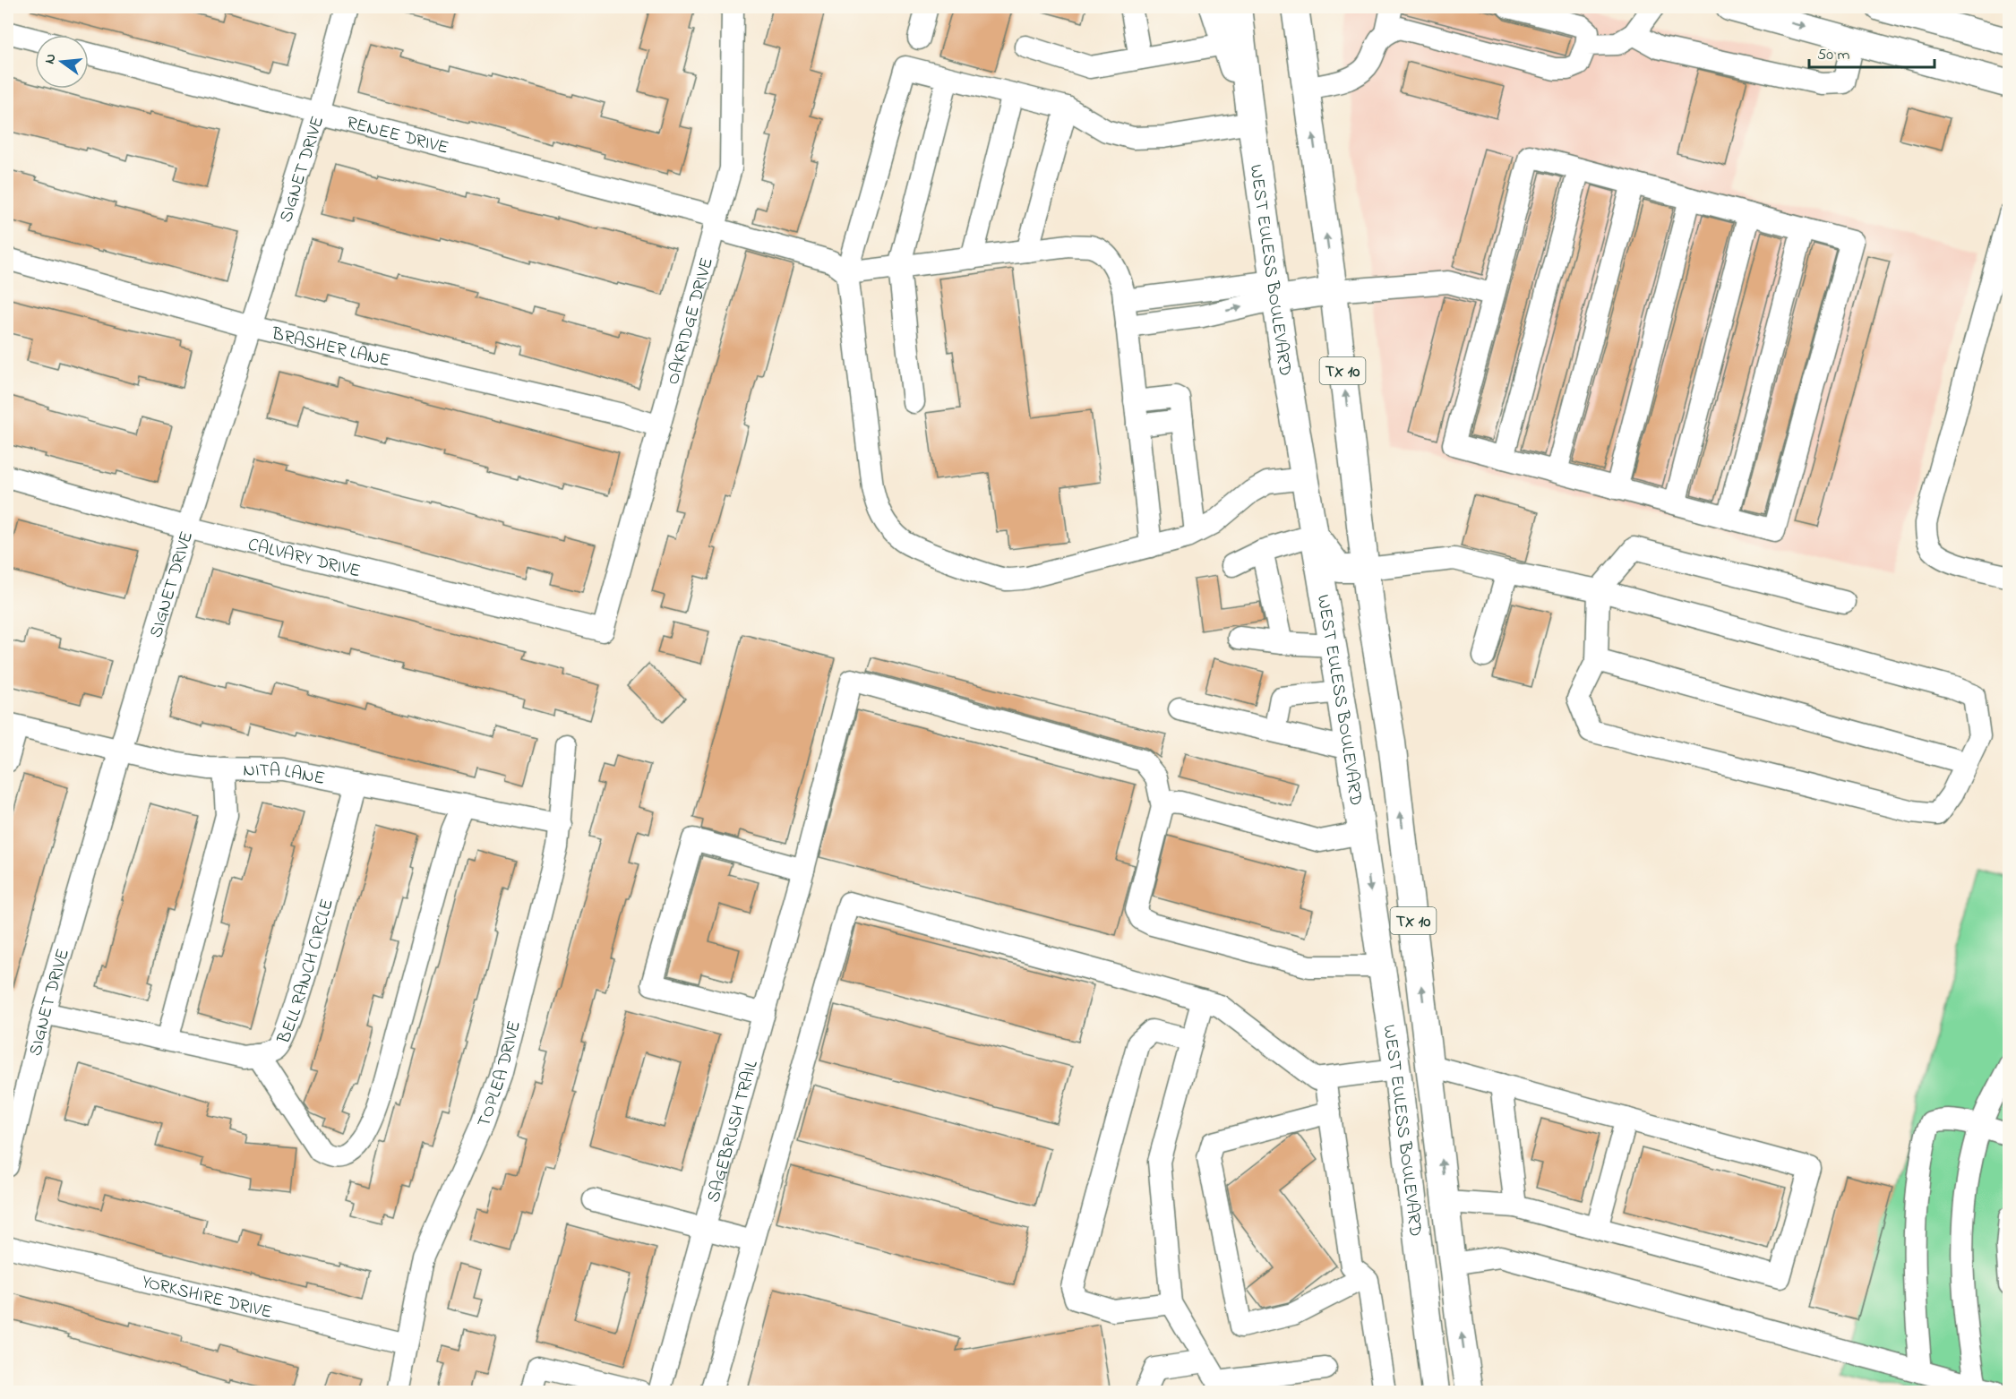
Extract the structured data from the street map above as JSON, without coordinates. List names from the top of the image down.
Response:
{
  "streets": {
    "main road": ["WEST EULESS BOULEVARD", "TX 10"],
    "street": [
      "RENEE DRIVE",
      "SIGNET DRIVE",
      "OAKRIDGE DRIVE",
      "BRASHER LANE",
      "CALVARY DRIVE",
      "NITA LANE",
      "BELL RANCH CIRCLE",
      "TOPLEA DRIVE",
      "SAGEBRUSH TRAIL",
      "YORKSHIRE DRIVE"
    ]
  },
  "crossings": [
    ["RENEE DRIVE", "SIGNET DRIVE"],
    ["RENEE DRIVE", "OAKRIDGE DRIVE"],
    ["SIGNET DRIVE", "BRASHER LANE"],
    ["SIGNET DRIVE", "CALVARY DRIVE"],
    ["SIGNET DRIVE", "NITA LANE"],
    ["SIGNET DRIVE", "BELL RANCH CIRCLE"],
    ["OAKRIDGE DRIVE", "BRASHER LANE"],
    ["OAKRIDGE DRIVE", "CALVARY DRIVE"],
    ["NITA LANE", "BELL RANCH CIRCLE"],
    ["NITA LANE", "TOPLEA DRIVE"],
    ["TOPLEA DRIVE", "YORKSHIRE DRIVE"]
  ],
  "scale_bar": "50 m",
  "north": "left"
}
